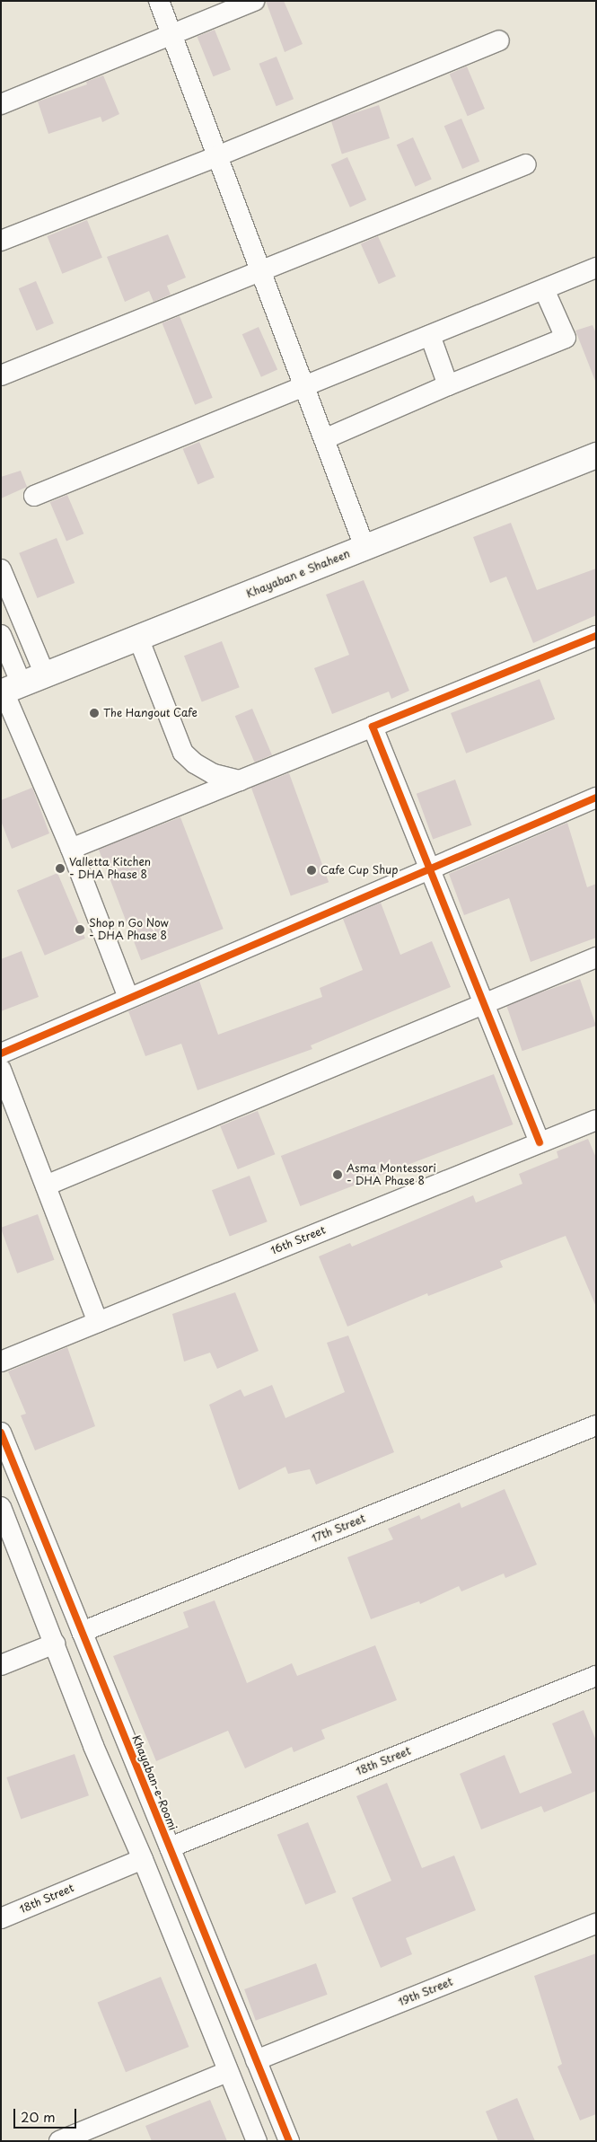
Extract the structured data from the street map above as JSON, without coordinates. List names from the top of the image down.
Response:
{
  "streets": {
    "main road": ["Khayaban e Shaheen"],
    "street": [
      "16th Street",
      "17th Street",
      "18th Street",
      "Khayaban-e-Roomi",
      "19th Street"
    ]
  },
  "crossings": [
    ["17th Street", "Khayaban-e-Roomi"],
    ["18th Street", "Khayaban-e-Roomi"],
    ["Khayaban-e-Roomi", "19th Street"]
  ],
  "places": [
    "The Hangout Cafe",
    "Valletta Kitchen - DHA Phase 8",
    "Cafe Cup Shup",
    "Shop n Go Now - DHA Phase 8",
    "Asma Montessori - DHA Phase 8"
  ],
  "scale_bar": "20 m"
}
